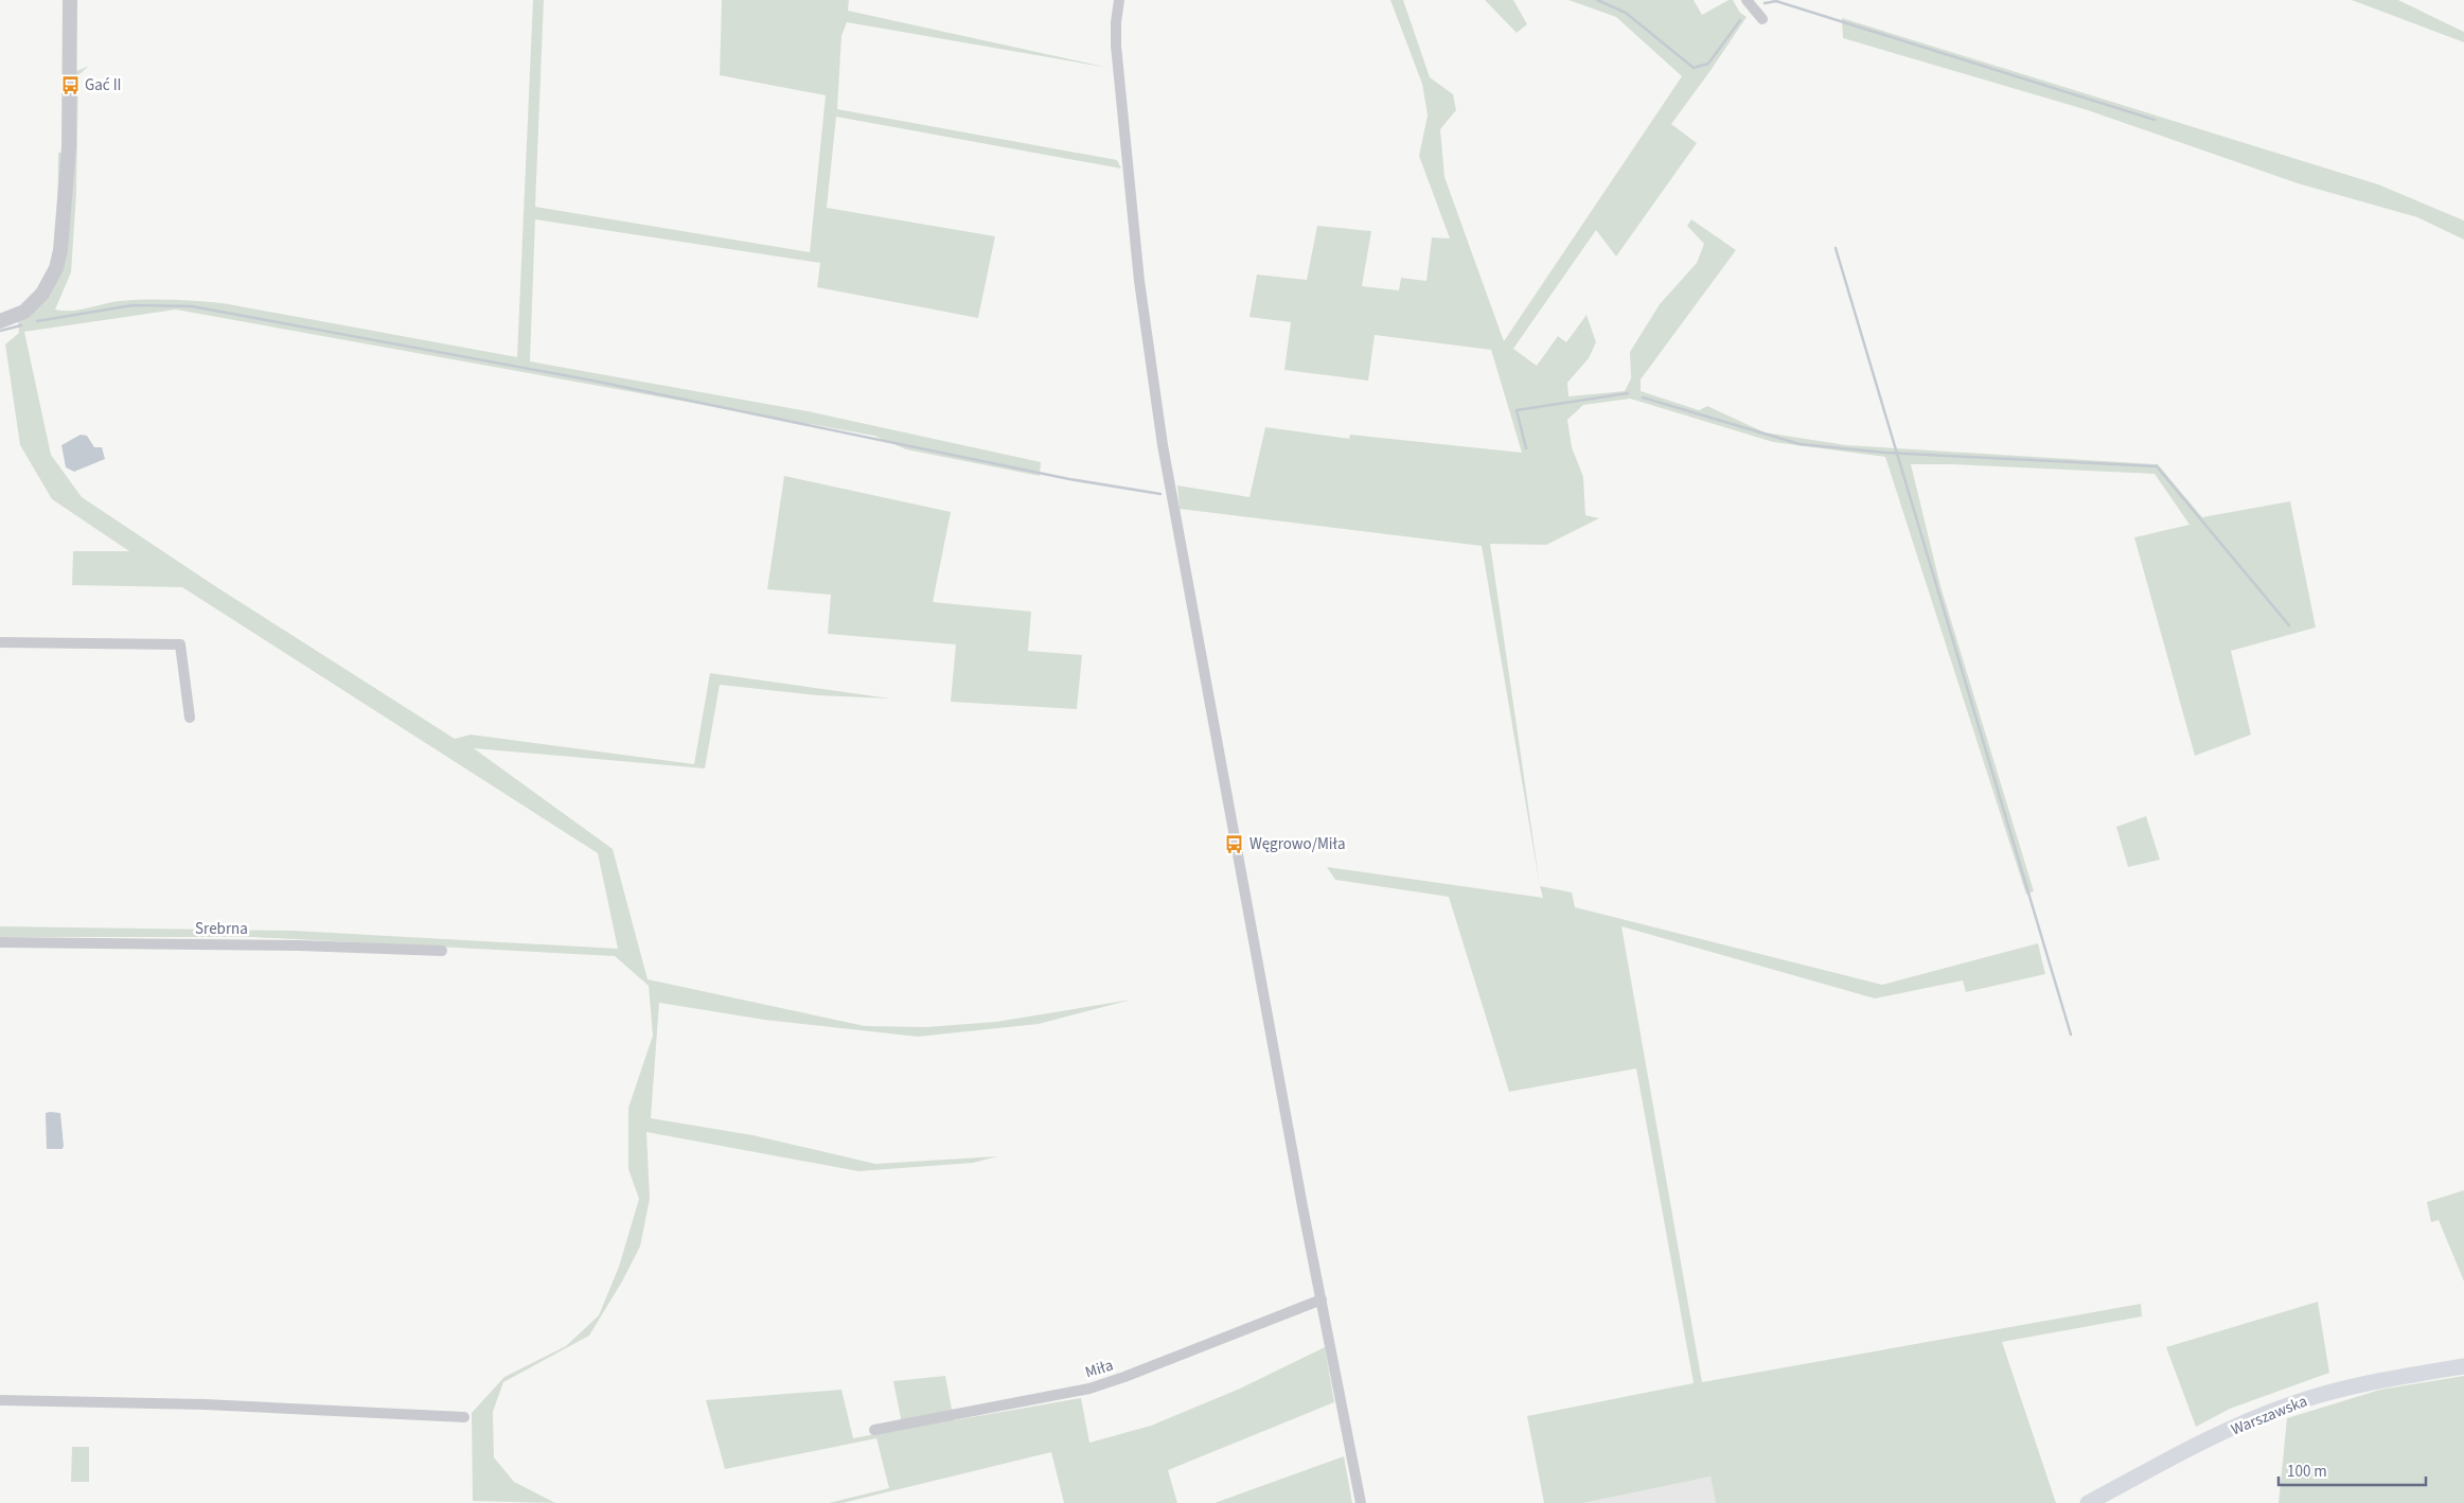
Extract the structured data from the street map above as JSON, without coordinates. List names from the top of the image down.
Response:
{
  "streets": {
    "main road": ["Warszawska"],
    "street": ["Srebrna", "Miła"]
  },
  "places": {
    "bus stop": ["Gać II", "Węgrowo/Miła"]
  },
  "scale_bar": "100 m"
}
